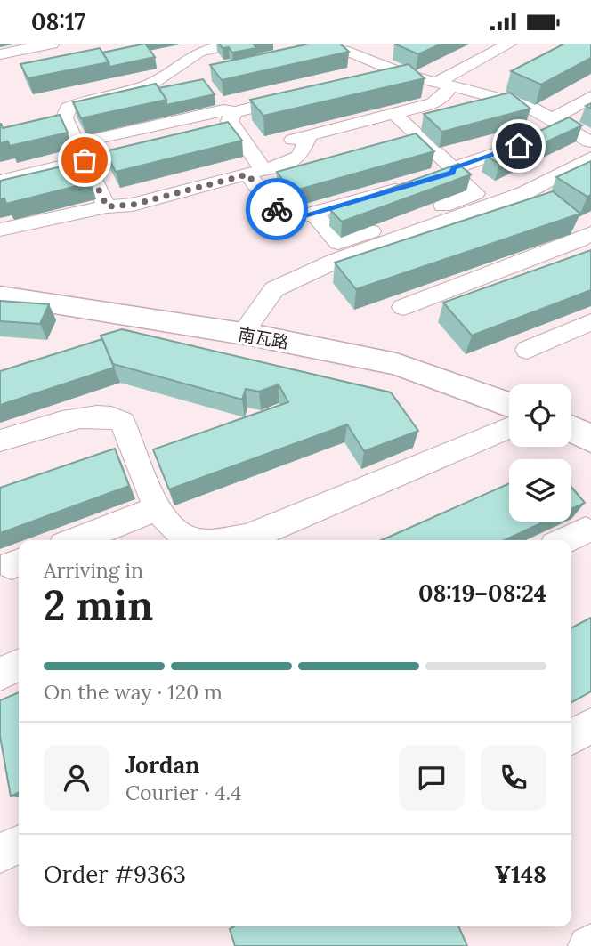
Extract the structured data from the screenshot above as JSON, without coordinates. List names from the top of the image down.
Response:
{
  "streets": {
    "street": ["南瓦路"]
  },
  "page": {
    "status": "08:17",
    "heading": ["2 min", "Arriving in", "08:19–08:24"],
    "panel": [
      "Jordan",
      "Courier · 4.4",
      "Order #9363",
      "¥148"
    ],
    "bar": "On the way · 120 m"
  }
}
